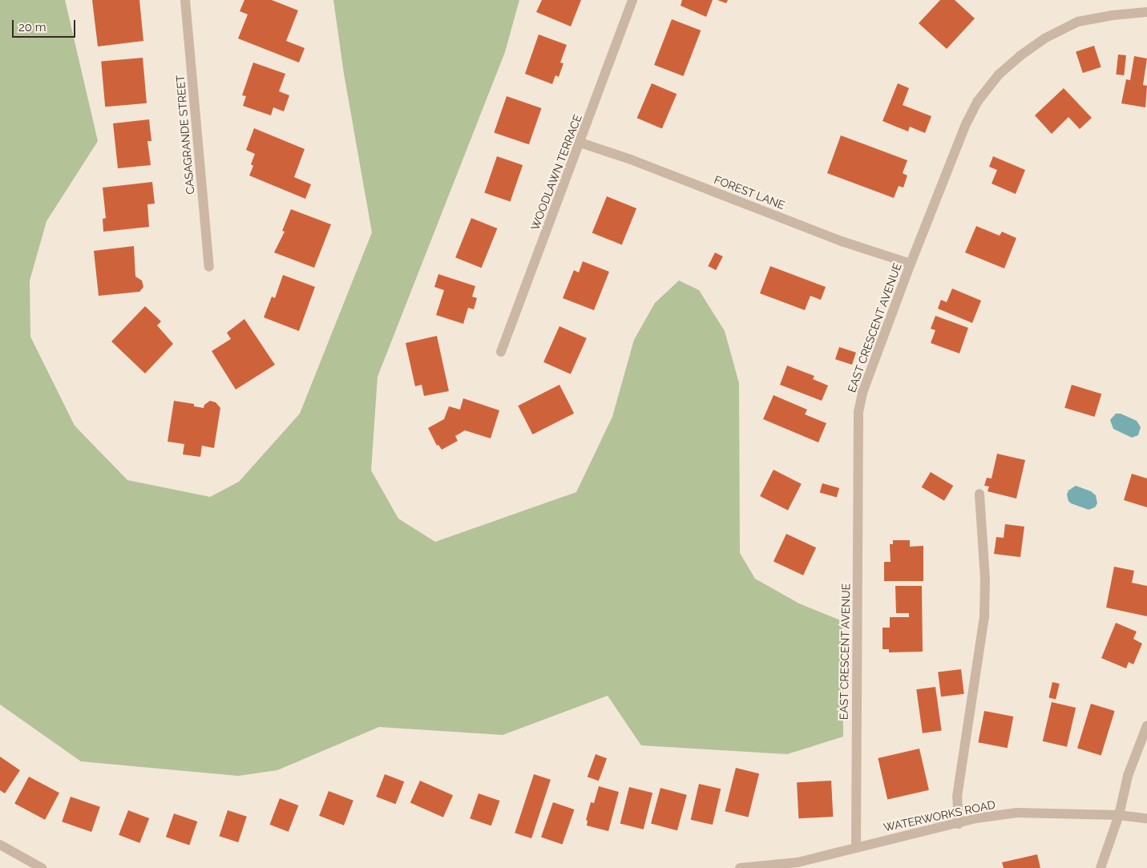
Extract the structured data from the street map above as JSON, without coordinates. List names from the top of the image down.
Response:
{
  "streets": {
    "street": [
      "CASAGRANDE STREET",
      "WOODLAWN TERRACE",
      "FOREST LANE",
      "EAST CRESCENT AVENUE",
      "WATERWORKS ROAD"
    ]
  },
  "crossings": [
    ["WOODLAWN TERRACE", "FOREST LANE"],
    ["FOREST LANE", "EAST CRESCENT AVENUE"],
    ["EAST CRESCENT AVENUE", "WATERWORKS ROAD"]
  ],
  "scale_bar": "20 m"
}
